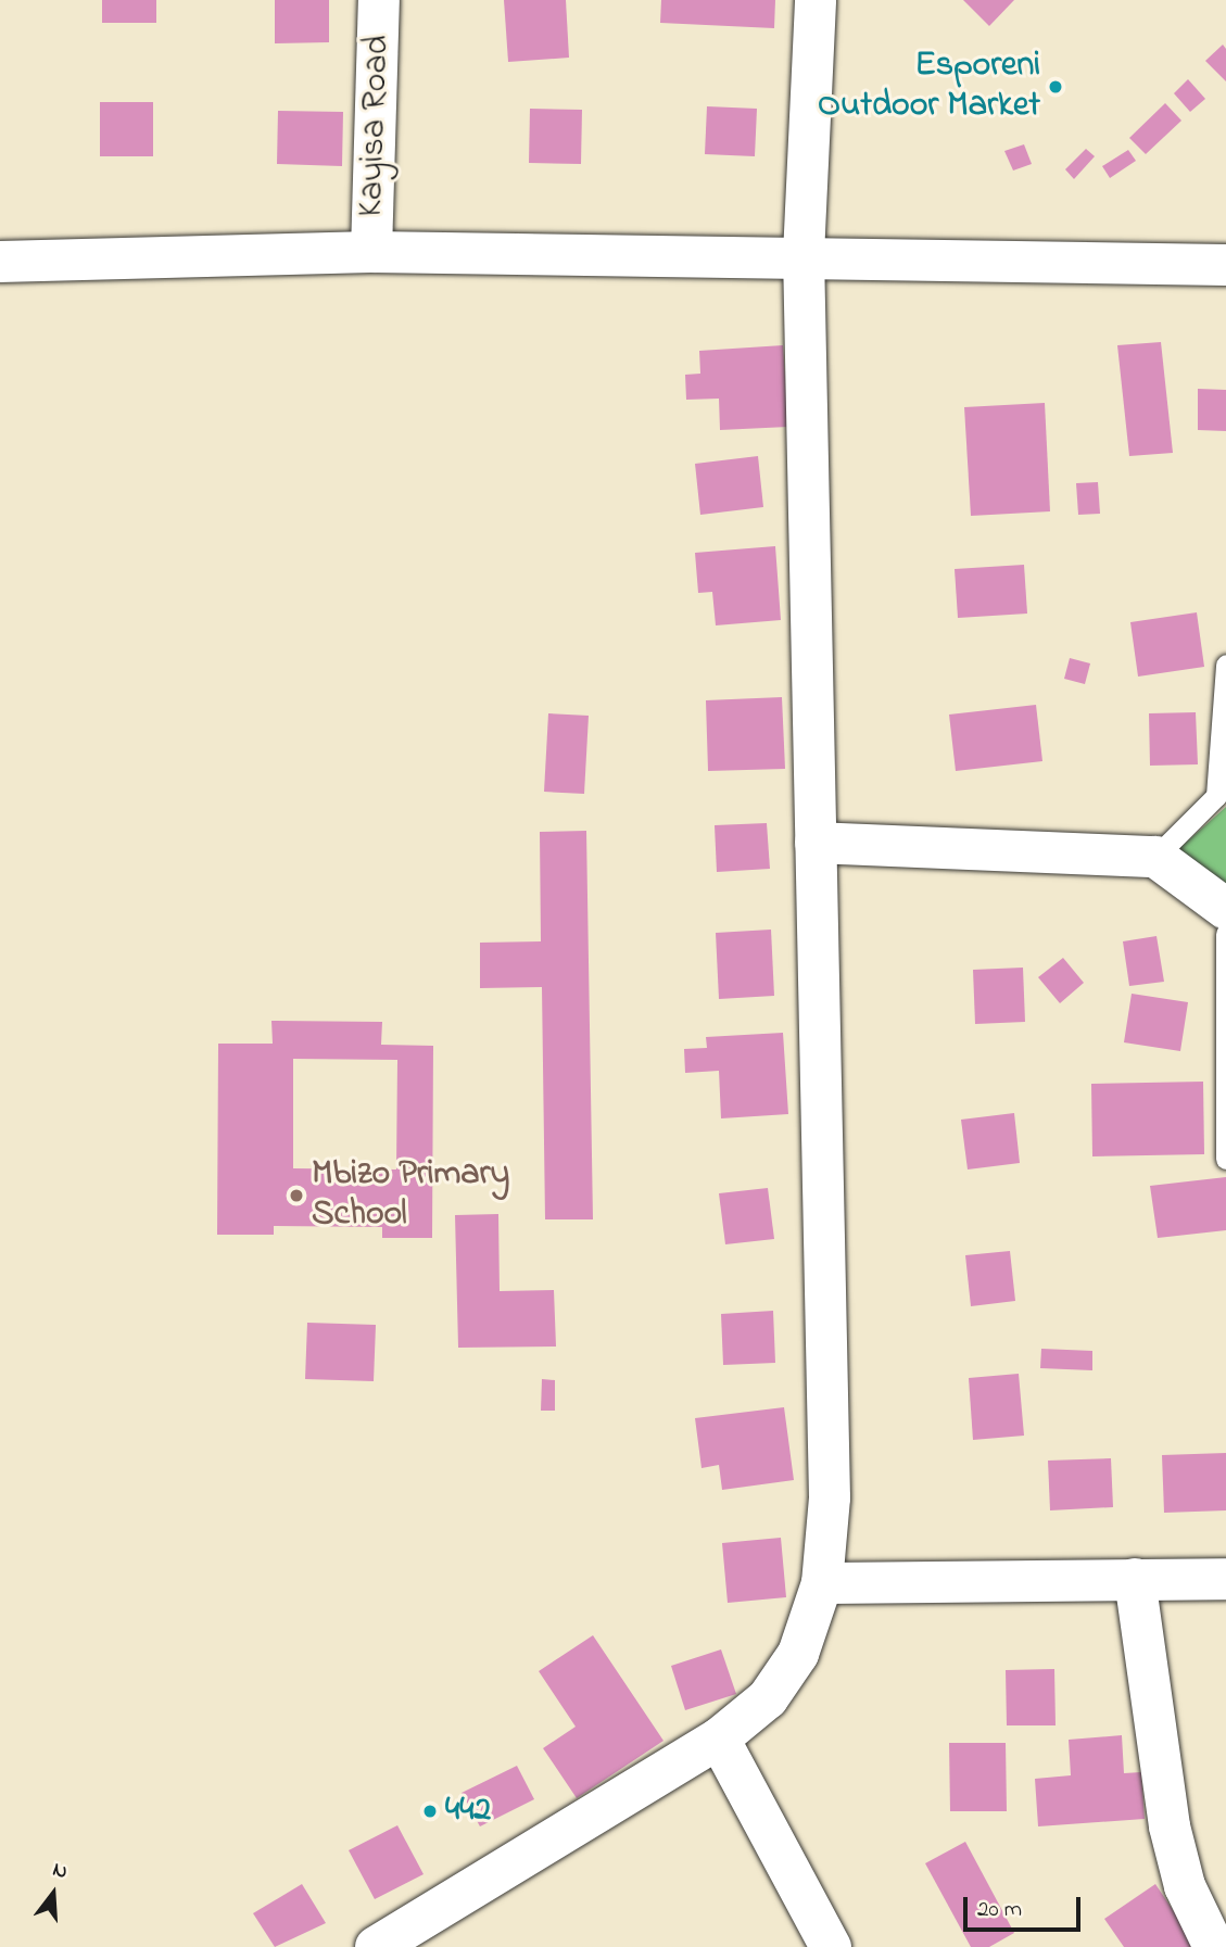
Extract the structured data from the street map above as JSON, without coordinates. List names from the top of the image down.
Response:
{
  "streets": {
    "street": ["Kayisa Road"]
  },
  "places": ["Esporeni Outdoor Market", "Mbizo Primary School", "442"],
  "scale_bar": "20 m",
  "north": "top"
}
